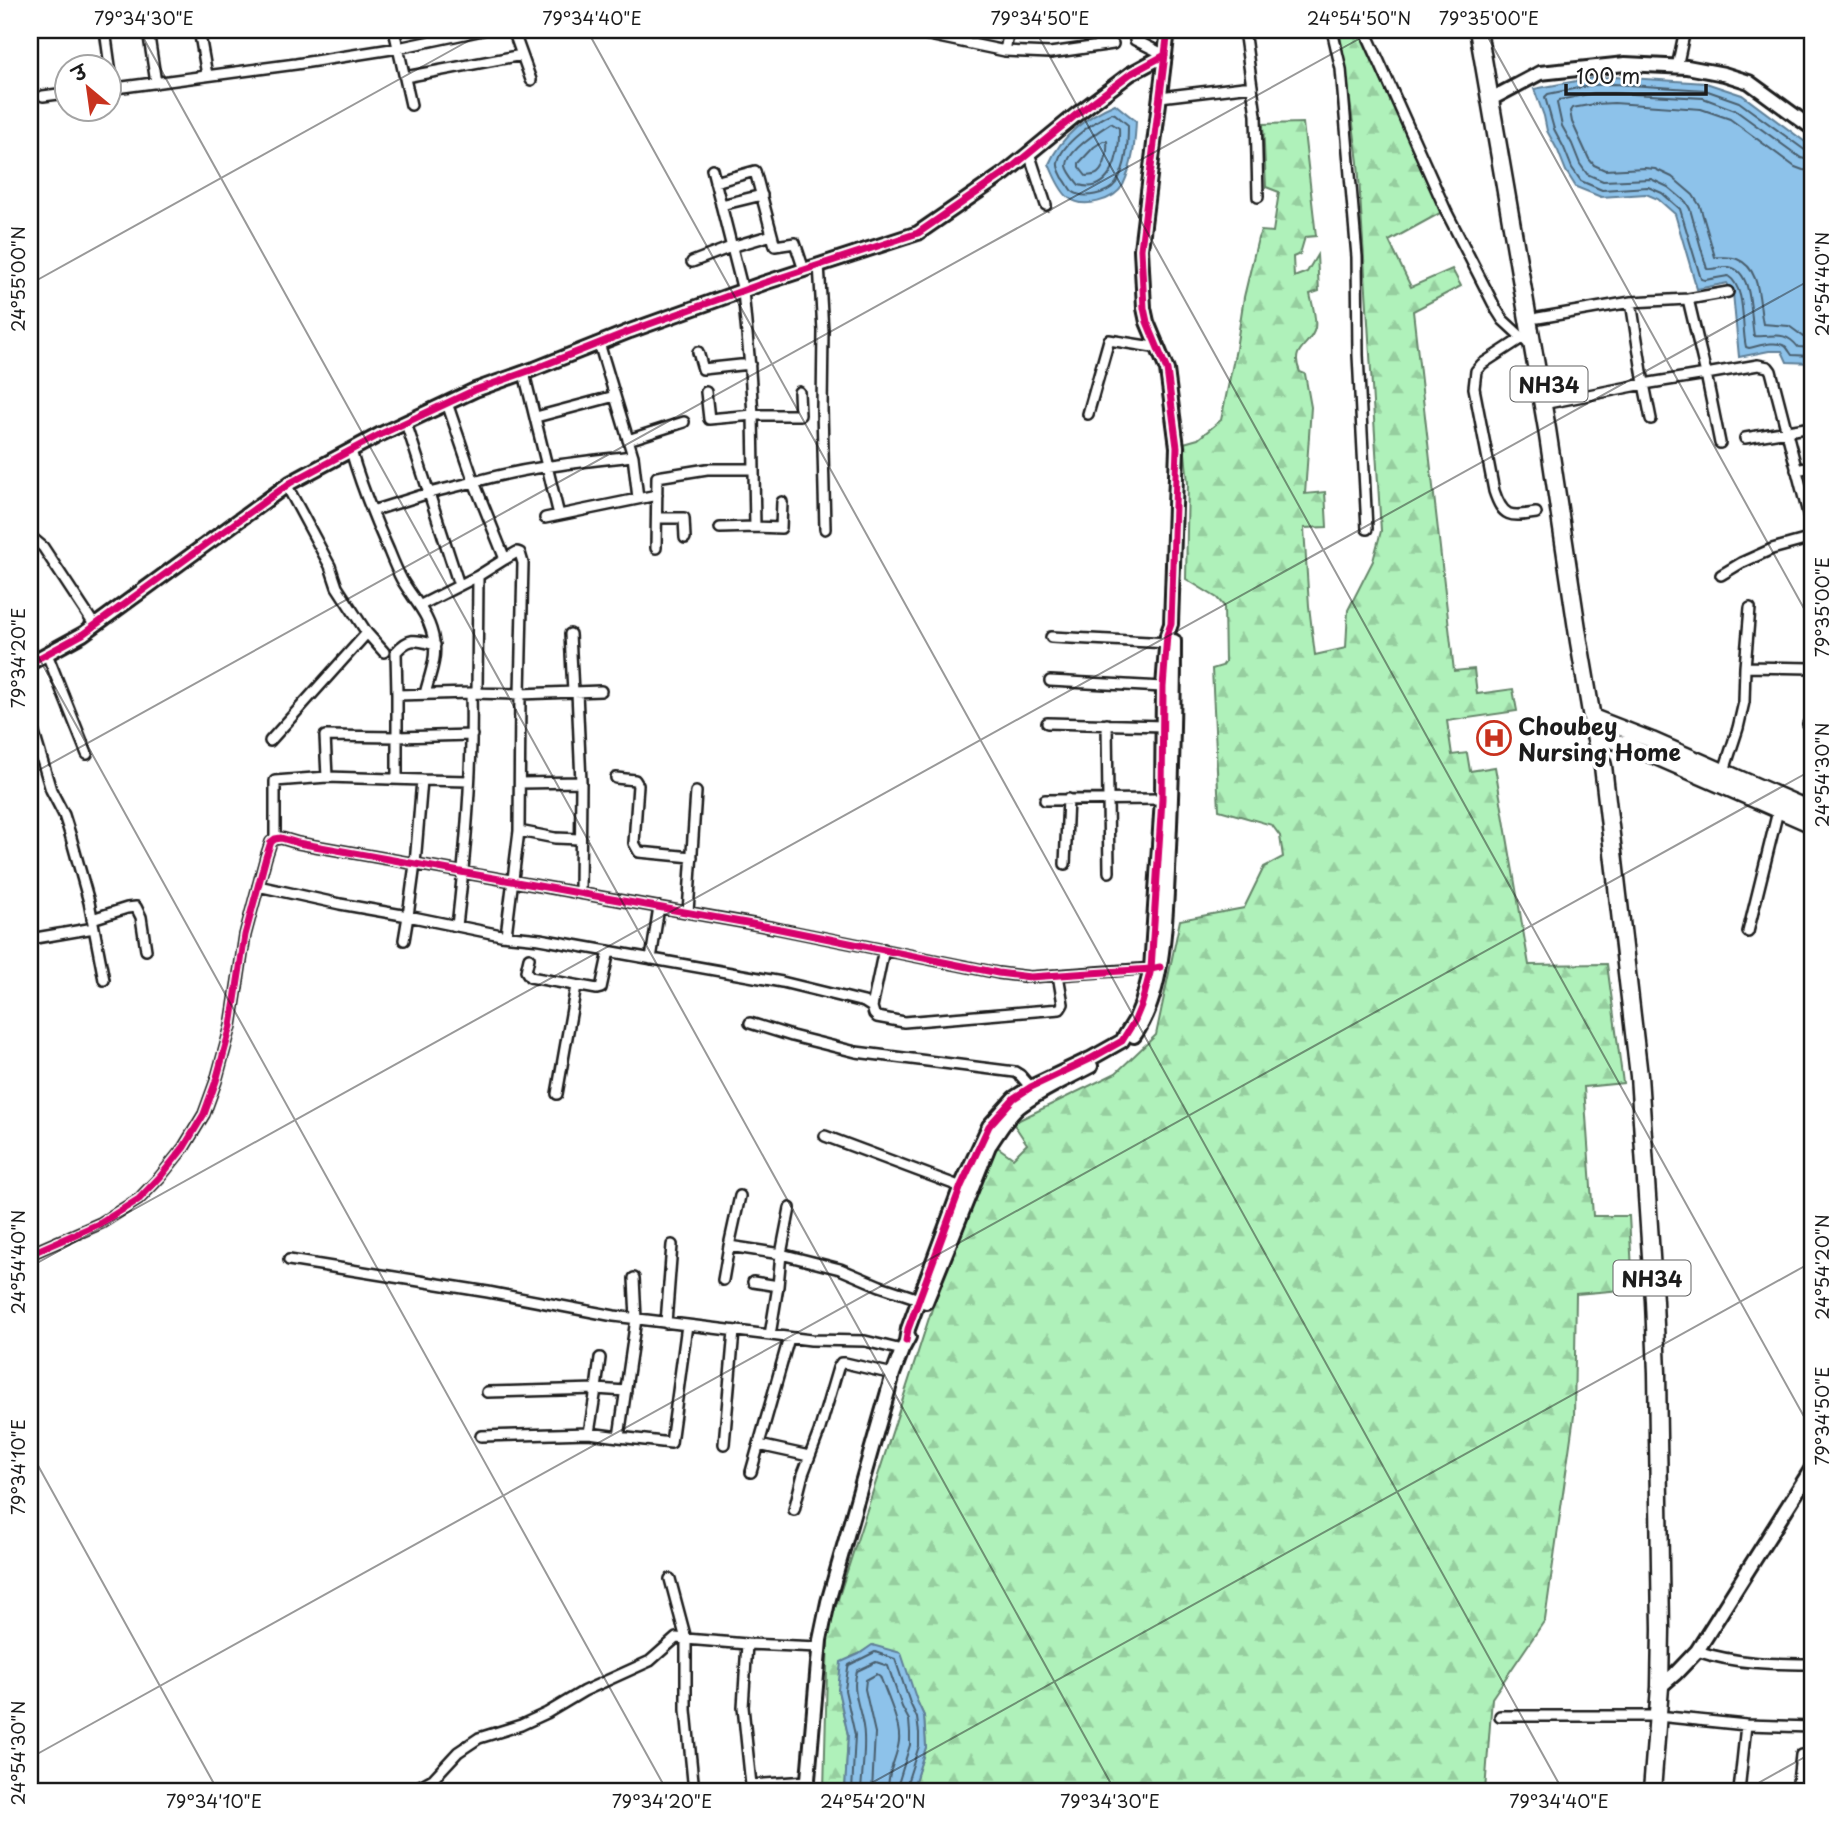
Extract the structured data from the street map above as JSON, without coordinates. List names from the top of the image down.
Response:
{
  "streets": {
    "highway": ["NH34"]
  },
  "places": {
    "hospital": ["Choubey Nursing Home"]
  },
  "scale_bar": "100 m",
  "north": "top left",
  "coordinates": [
    "79°34'30\"E",
    "79°34'40\"E",
    "79°34'50\"E",
    "24°54'50\"N",
    "79°35'00\"E",
    "24°55'00\"N",
    "24°54'40\"N",
    "79°34'20\"E",
    "24°54'30\"N",
    "24°54'20\"N",
    "79°34'10\"E"
  ]
}
